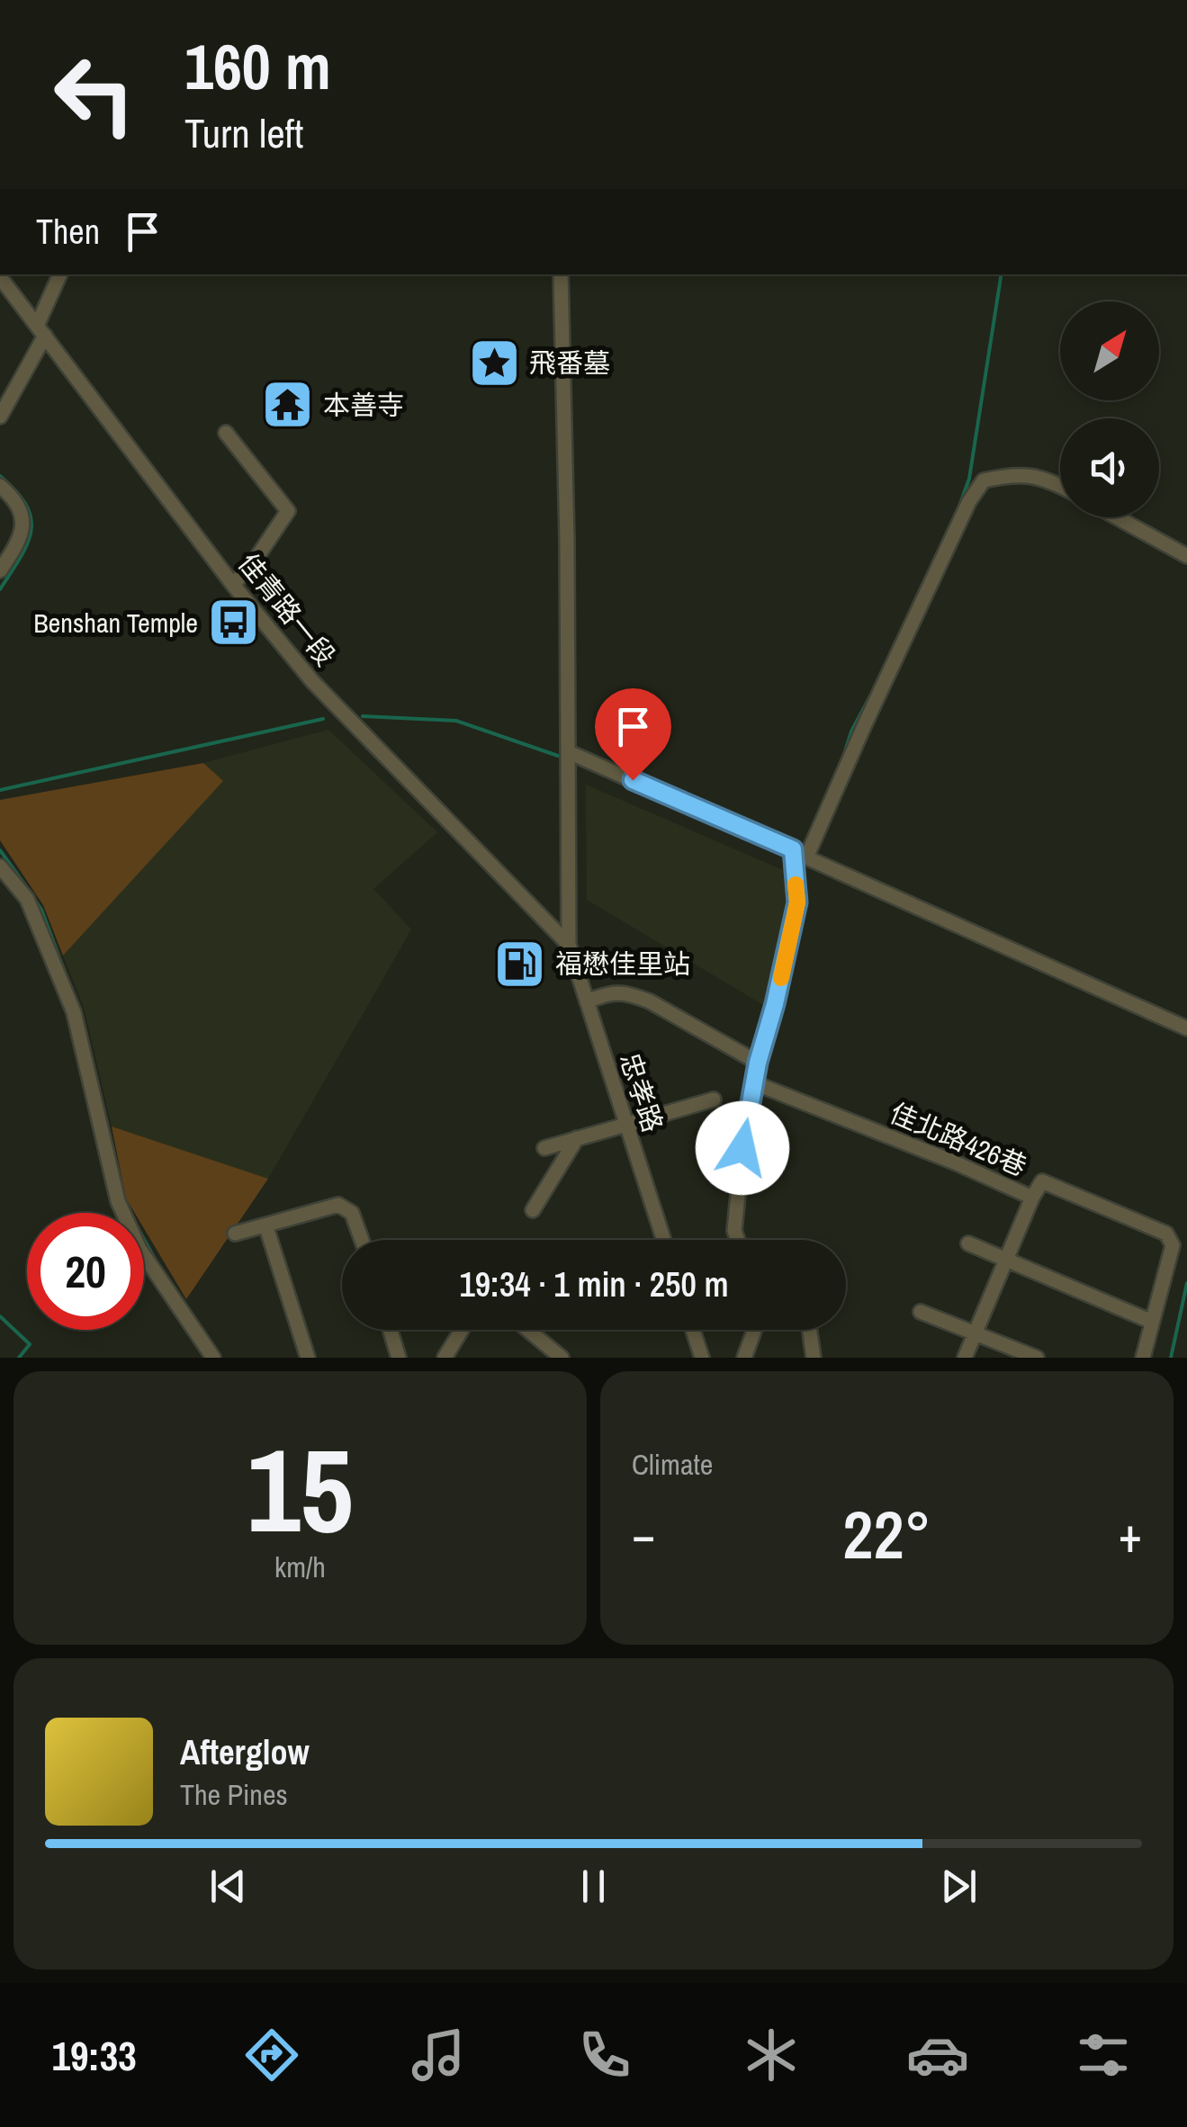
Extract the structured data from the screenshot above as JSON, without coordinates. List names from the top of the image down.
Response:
{
  "streets": {
    "street": ["佳青路一段", "忠孝路", "佳北路426巷"]
  },
  "crossings": [
    ["佳青路一段", "忠孝路"]
  ],
  "places": {
    "place": ["飛番墓"],
    "temple": ["本善寺"],
    "bus stop": ["Benshan Temple"],
    "fuel station": ["福懋佳里站"]
  },
  "north": "top right",
  "page": {
    "turn": ["160 m", "Turn left"],
    "then": "Then",
    "limit": "20",
    "trip": "19:34 · 1 min · 250 m",
    "tile": [
      ["15", "km/h"],
      "Climate"
    ],
    "heat": ["−", "22°", "+"],
    "song": ["Afterglow", "The Pines"],
    "tabs": "19:33"
  }
}
